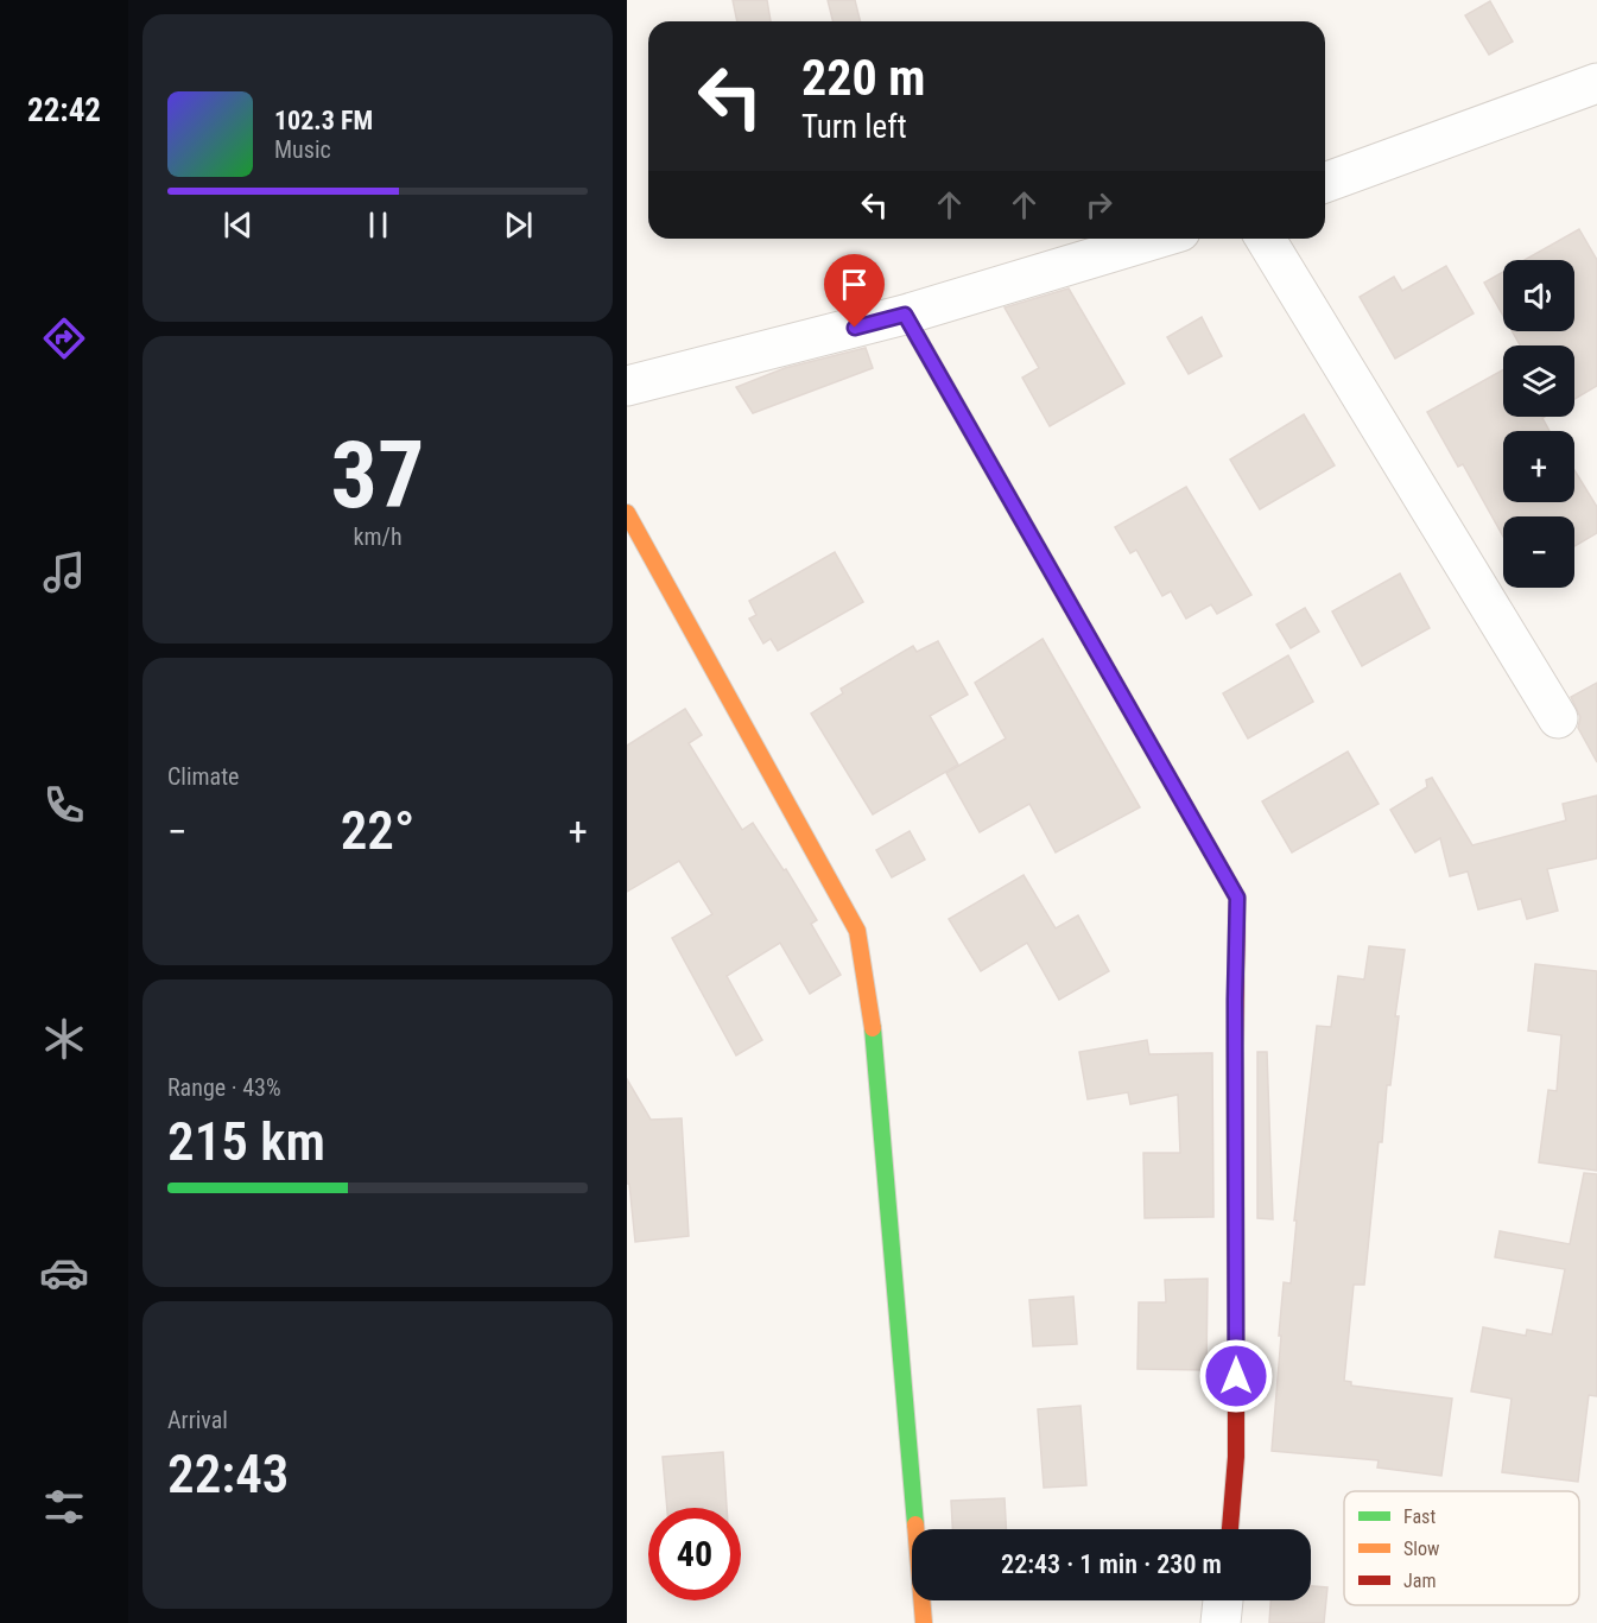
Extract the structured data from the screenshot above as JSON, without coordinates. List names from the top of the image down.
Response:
{
  "legend": ["Fast", "Slow", "Jam"],
  "page": {
    "tabs": "22:42",
    "turn": ["220 m", "Turn left"],
    "song": ["102.3 FM", "Music"],
    "map_buttons": ["+", "−"],
    "tile": [
      ["37", "km/h"],
      "Climate",
      ["Range · 43%", "215 km"],
      ["Arrival", "22:43"]
    ],
    "heat": ["−", "22°", "+"],
    "limit": "40",
    "trip": "22:43 · 1 min · 230 m"
  }
}
